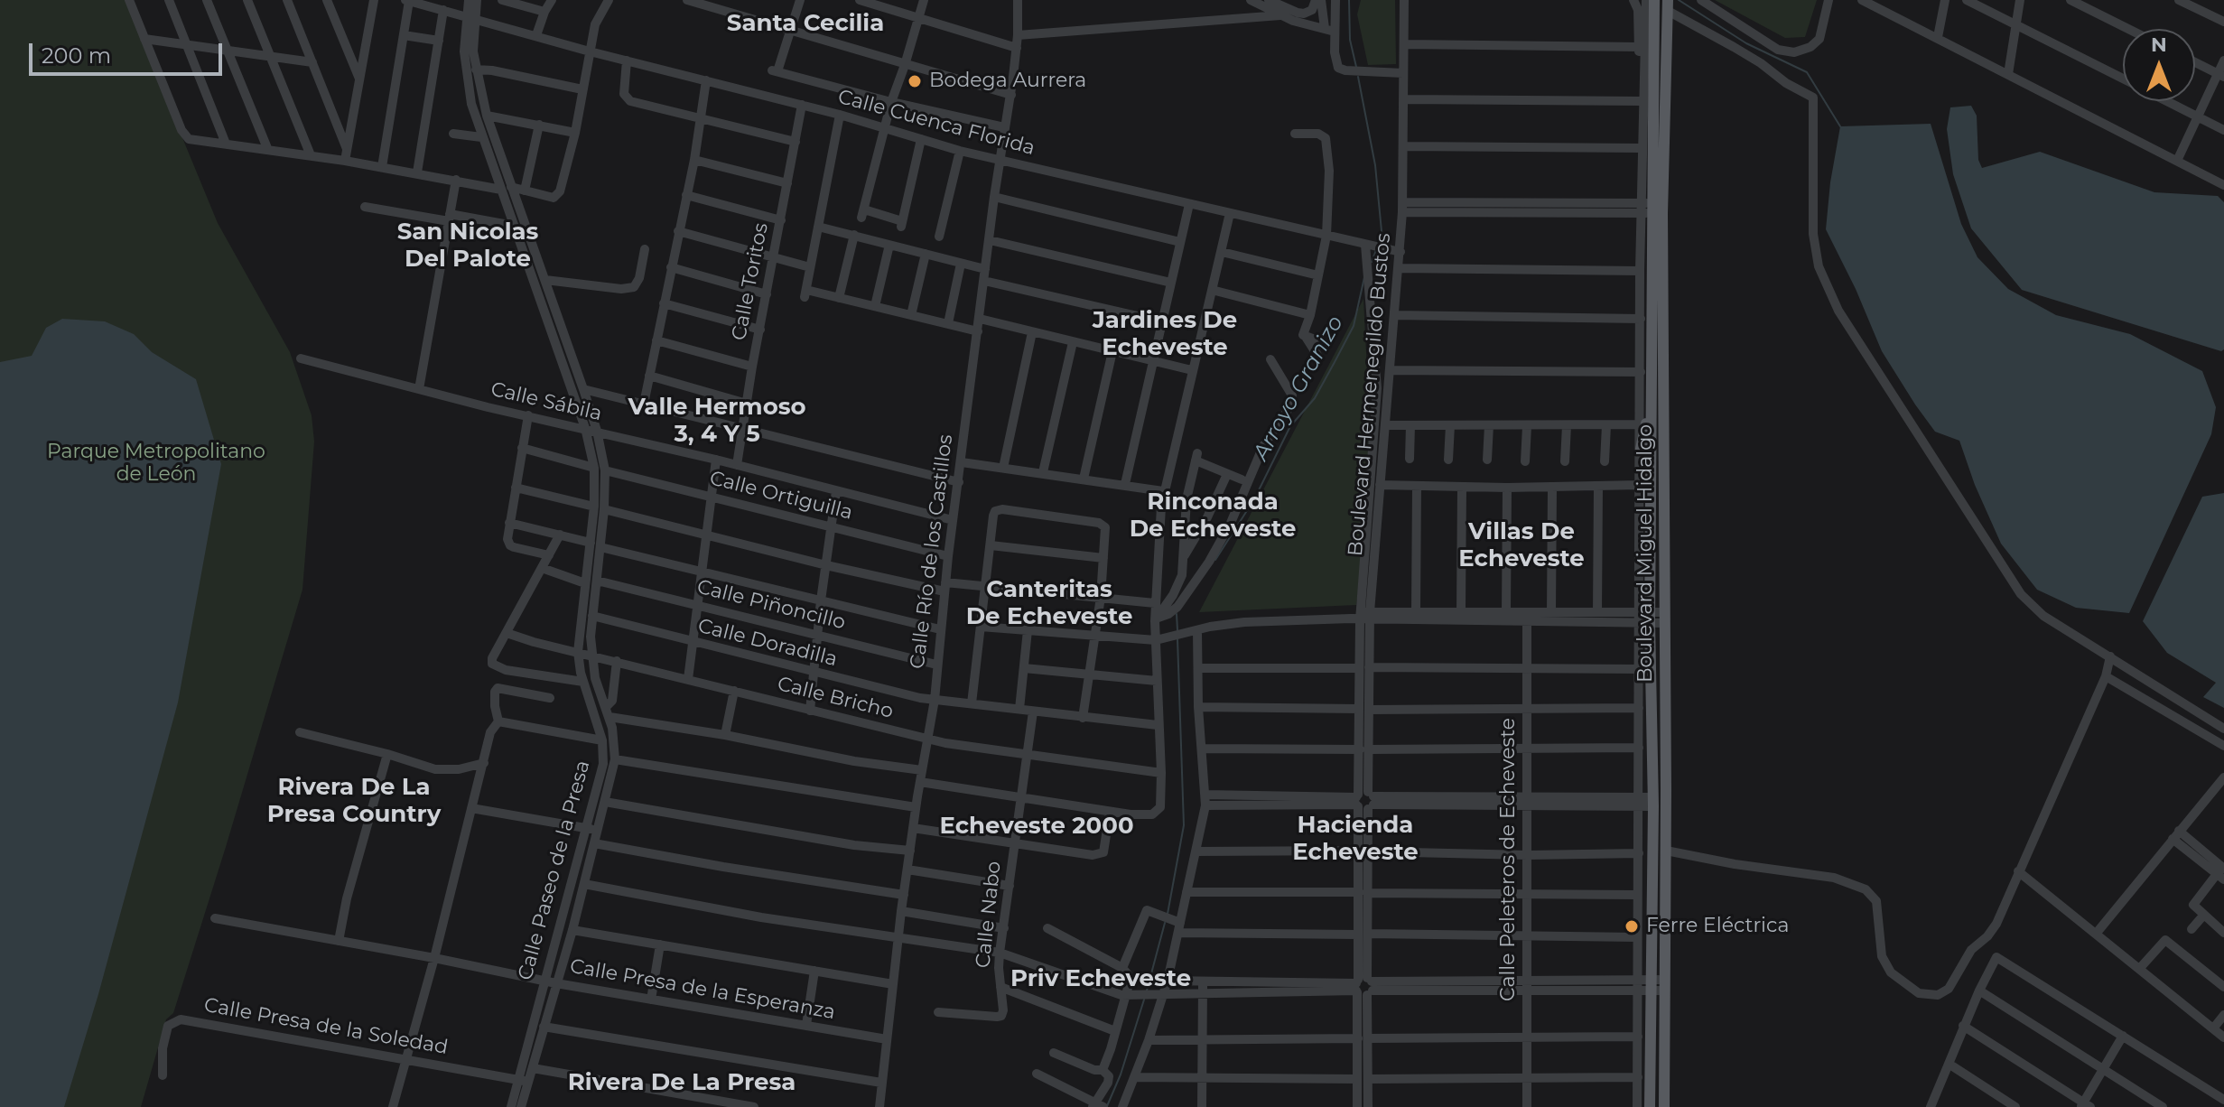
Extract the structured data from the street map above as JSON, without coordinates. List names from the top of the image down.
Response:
{
  "streets": {
    "main road": ["Boulevard Miguel Hidalgo"],
    "street": [
      "Calle Cuenca Florida",
      "Calle Toritos",
      "Boulevard Hermenegildo Bustos",
      "Calle Sábila",
      "Calle Ortiguilla",
      "Calle Río de los Castillos",
      "Calle Piñoncillo",
      "Calle Doradilla",
      "Calle Bricho",
      "Calle Peleteros de Echeveste",
      "Calle Paseo de la Presa",
      "Calle Nabo",
      "Calle Presa de la Esperanza",
      "Calle Presa de la Soledad"
    ]
  },
  "crossings": [
    ["Calle Cuenca Florida", "Calle Toritos"],
    ["Calle Cuenca Florida", "Boulevard Hermenegildo Bustos"],
    ["Calle Cuenca Florida", "Calle Río de los Castillos"],
    ["Calle Cuenca Florida", "Calle Paseo de la Presa"],
    ["Calle Toritos", "Calle Sábila"],
    ["Calle Sábila", "Calle Río de los Castillos"],
    ["Calle Sábila", "Calle Paseo de la Presa"],
    ["Calle Ortiguilla", "Calle Río de los Castillos"],
    ["Calle Ortiguilla", "Calle Paseo de la Presa"],
    ["Calle Río de los Castillos", "Calle Piñoncillo"],
    ["Calle Río de los Castillos", "Calle Doradilla"],
    ["Calle Río de los Castillos", "Calle Bricho"],
    ["Calle Río de los Castillos", "Calle Presa de la Esperanza"],
    ["Calle Piñoncillo", "Calle Paseo de la Presa"],
    ["Calle Doradilla", "Calle Paseo de la Presa"],
    ["Calle Doradilla", "Calle Nabo"],
    ["Calle Bricho", "Calle Paseo de la Presa"],
    ["Calle Bricho", "Calle Nabo"],
    ["Calle Paseo de la Presa", "Calle Presa de la Esperanza"],
    ["Calle Paseo de la Presa", "Calle Presa de la Soledad"]
  ],
  "districts": [
    "Santa Cecilia",
    "San Nicolas Del Palote",
    "Jardines De Echeveste",
    "Valle Hermoso 3, 4 Y 5",
    "Rinconada De Echeveste",
    "Villas De Echeveste",
    "Canteritas De Echeveste",
    "Rivera De La Presa Country",
    "Hacienda Echeveste",
    "Echeveste 2000",
    "Priv Echeveste",
    "Rivera De La Presa"
  ],
  "water": ["Arroyo Granizo"],
  "parks": ["Parque Metropolitano de León"],
  "places": ["Bodega Aurrera", "Ferre Eléctrica"],
  "scale_bar": "200 m",
  "north": "top"
}
